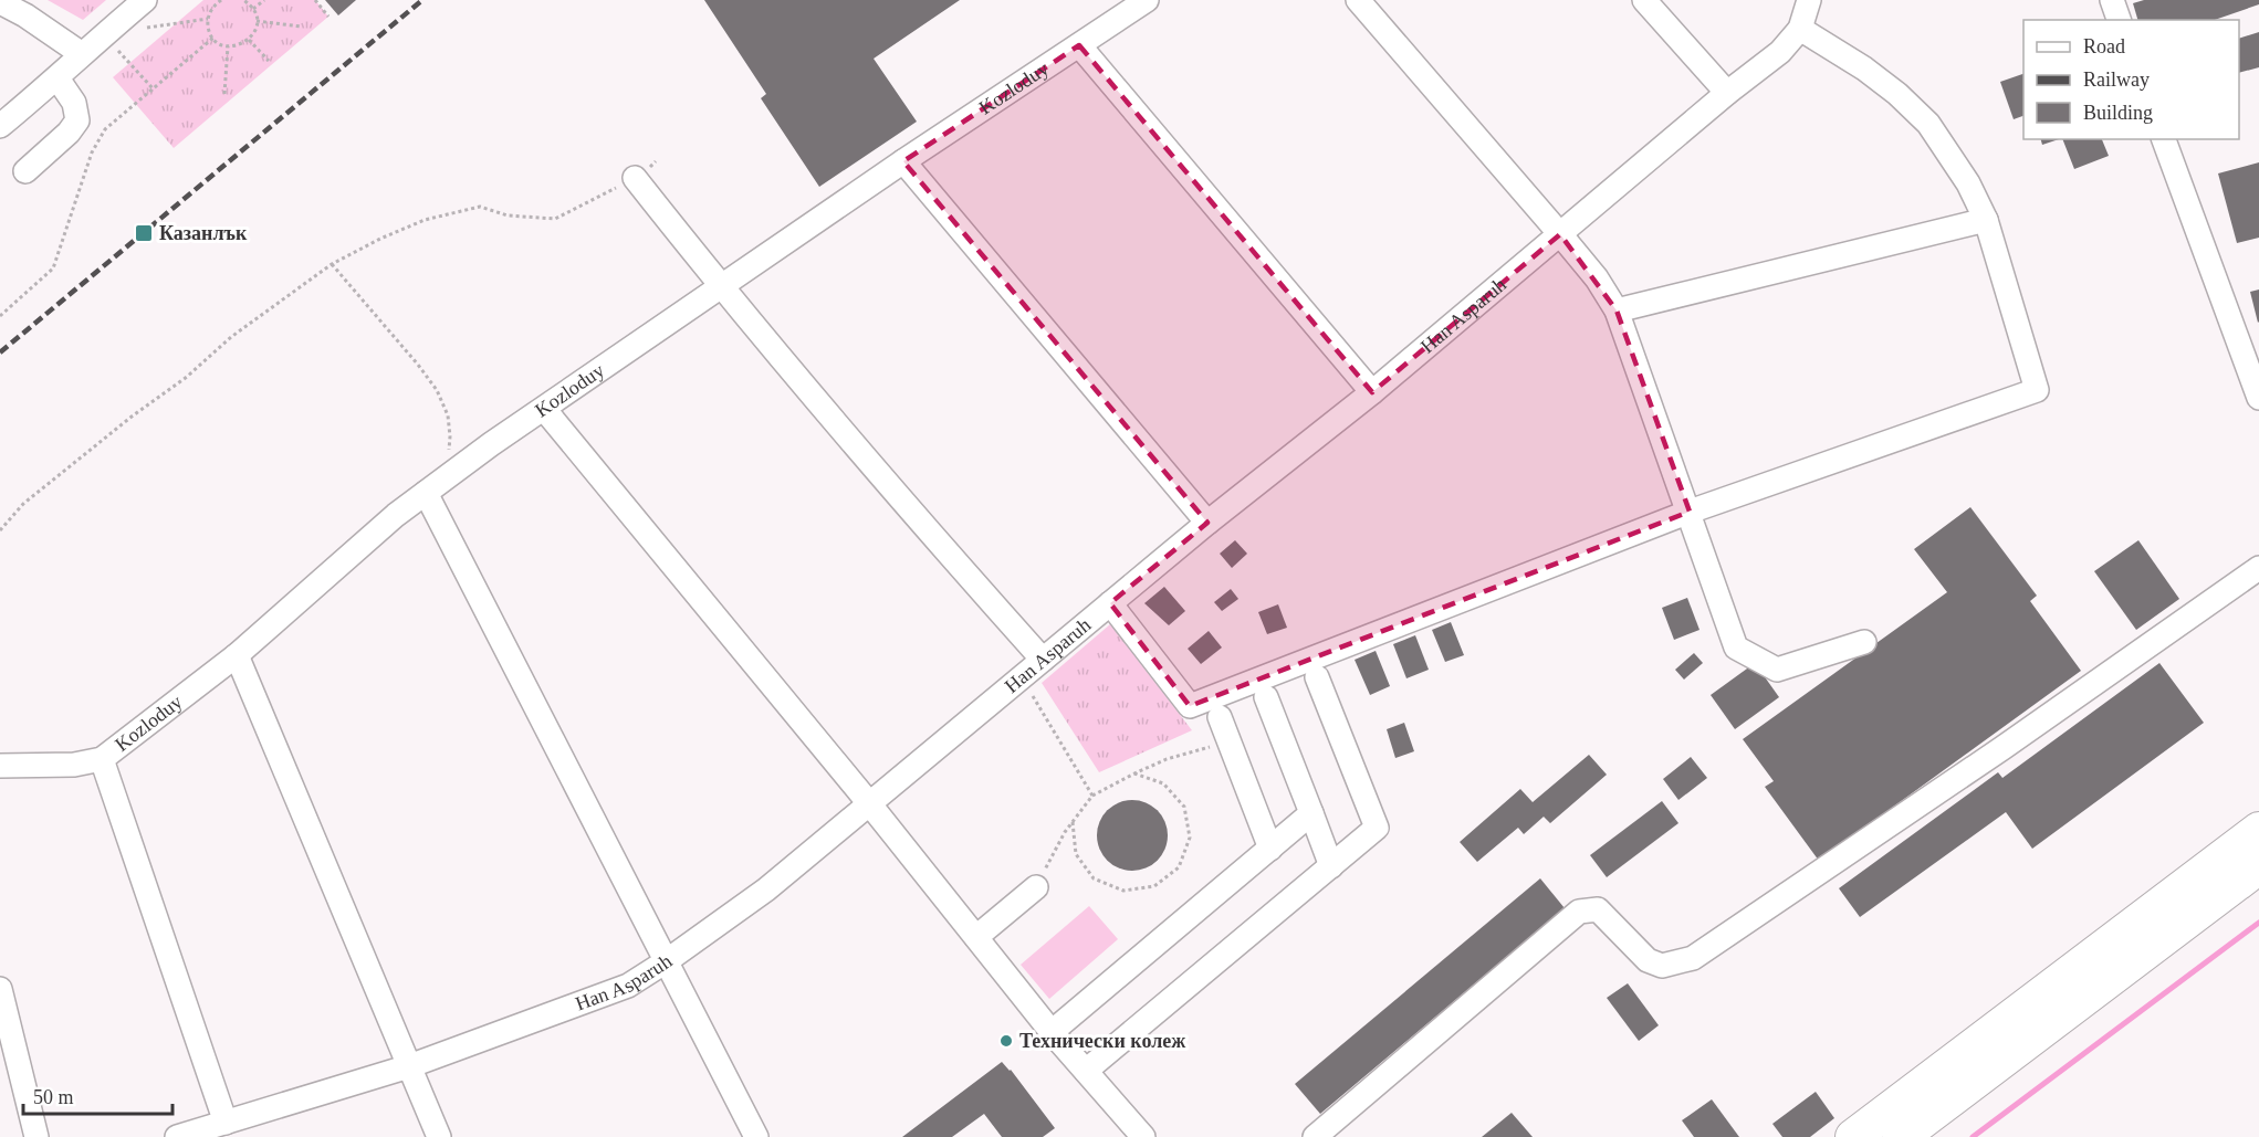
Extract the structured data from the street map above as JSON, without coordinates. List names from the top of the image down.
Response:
{
  "streets": {
    "street": ["Kozloduy", "Han Asparuh"]
  },
  "places": {
    "transit": ["Казанлък"],
    "other": ["Технически колеж"]
  },
  "legend": ["Road", "Railway", "Building"],
  "scale_bar": "50 m"
}
